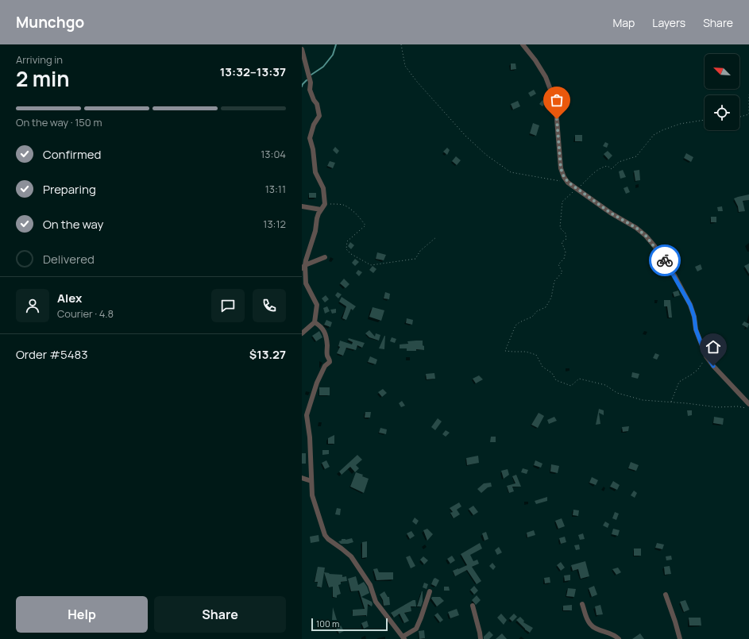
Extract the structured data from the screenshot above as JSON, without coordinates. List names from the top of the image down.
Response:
{
  "scale_bar": "100 m",
  "north": "top left",
  "page": {
    "header": "Munchgo",
    "nav": ["Map", "Layers", "Share"],
    "heading": ["2 min", "Arriving in", "13:32–13:37"],
    "panel": [
      "Alex",
      "Courier · 4.8",
      "Order #5483",
      "$13.27"
    ],
    "bar": "On the way · 150 m",
    "list": [
      ["Confirmed", "13:04"],
      ["Preparing", "13:11"],
      ["On the way", "13:12"],
      "Delivered"
    ],
    "buttons": ["Help", "Share"],
    "scale": "100 m"
  }
}
